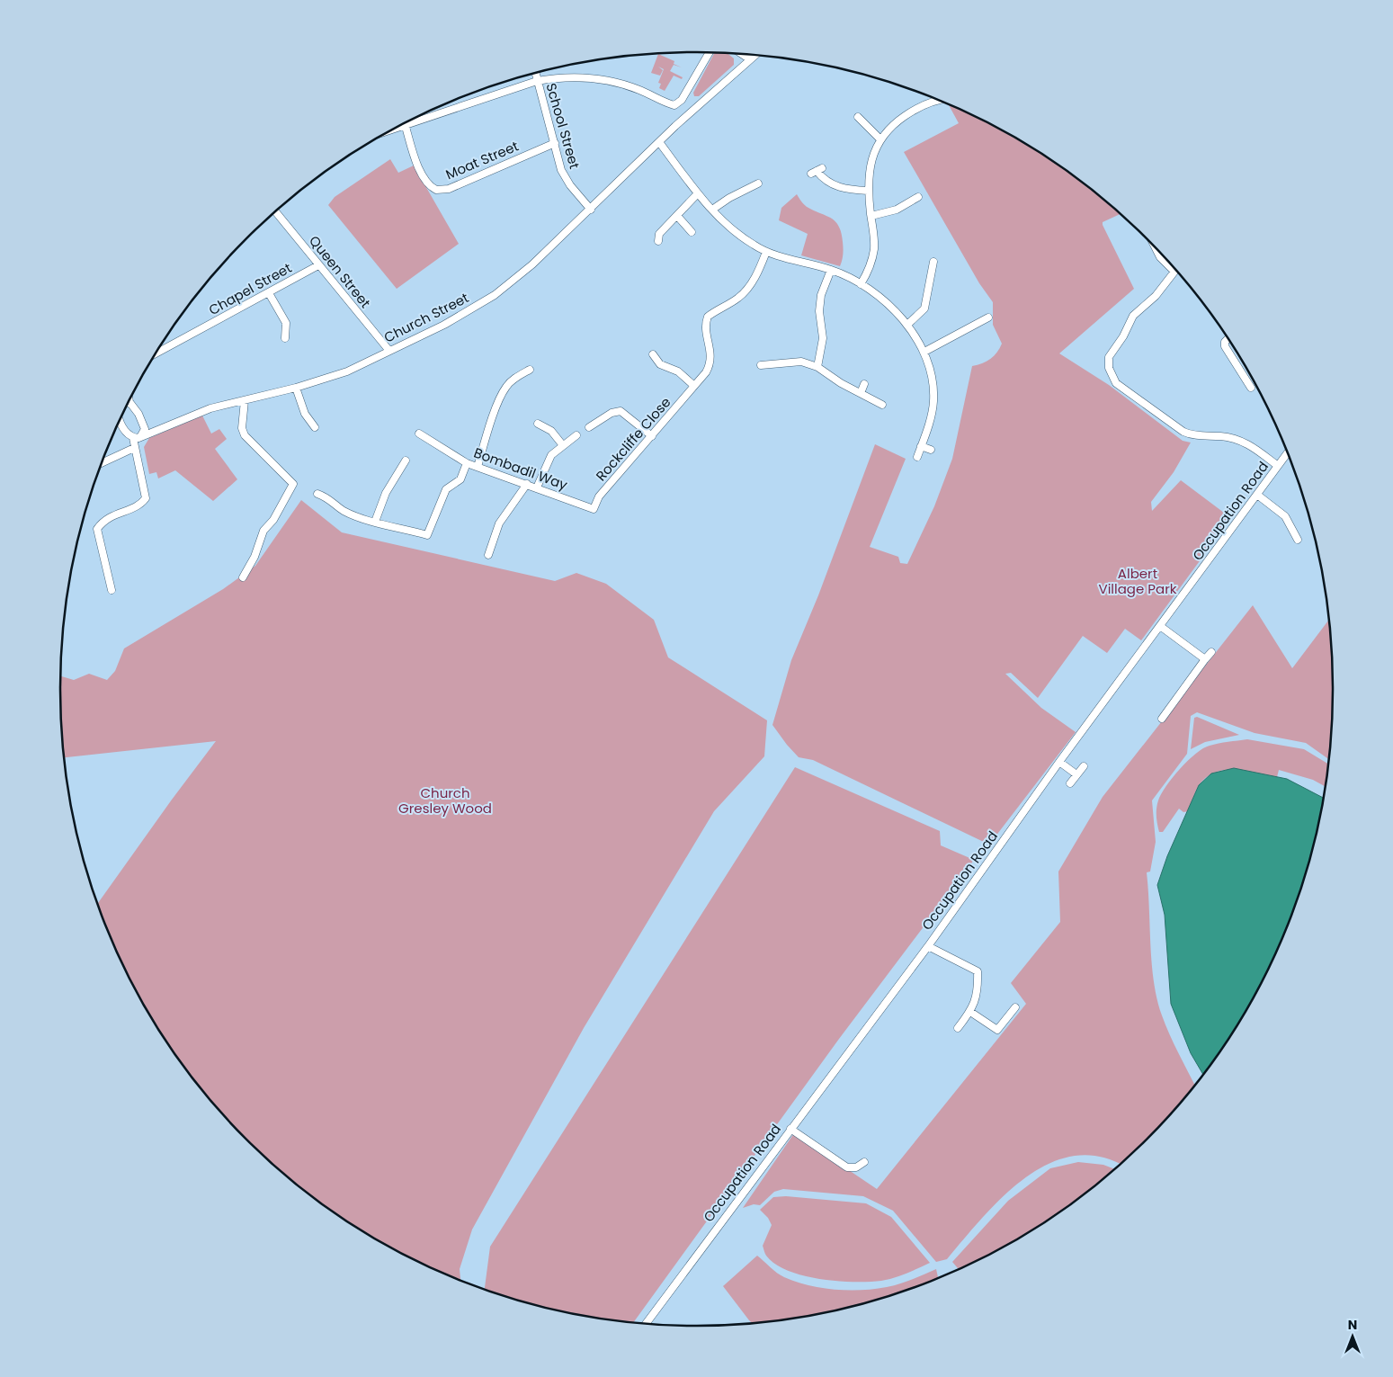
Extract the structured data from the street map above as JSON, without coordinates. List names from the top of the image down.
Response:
{
  "streets": {
    "street": [
      "School Street",
      "Moat Street",
      "Queen Street",
      "Chapel Street",
      "Church Street",
      "Rockcliffe Close",
      "Bombadil Way",
      "Occupation Road"
    ]
  },
  "crossings": [
    ["School Street", "Moat Street"],
    ["School Street", "Church Street"],
    ["Queen Street", "Chapel Street"],
    ["Queen Street", "Church Street"],
    ["Rockcliffe Close", "Bombadil Way"]
  ],
  "parks": ["Albert Village Park", "Church Gresley Wood"],
  "north": "top"
}
